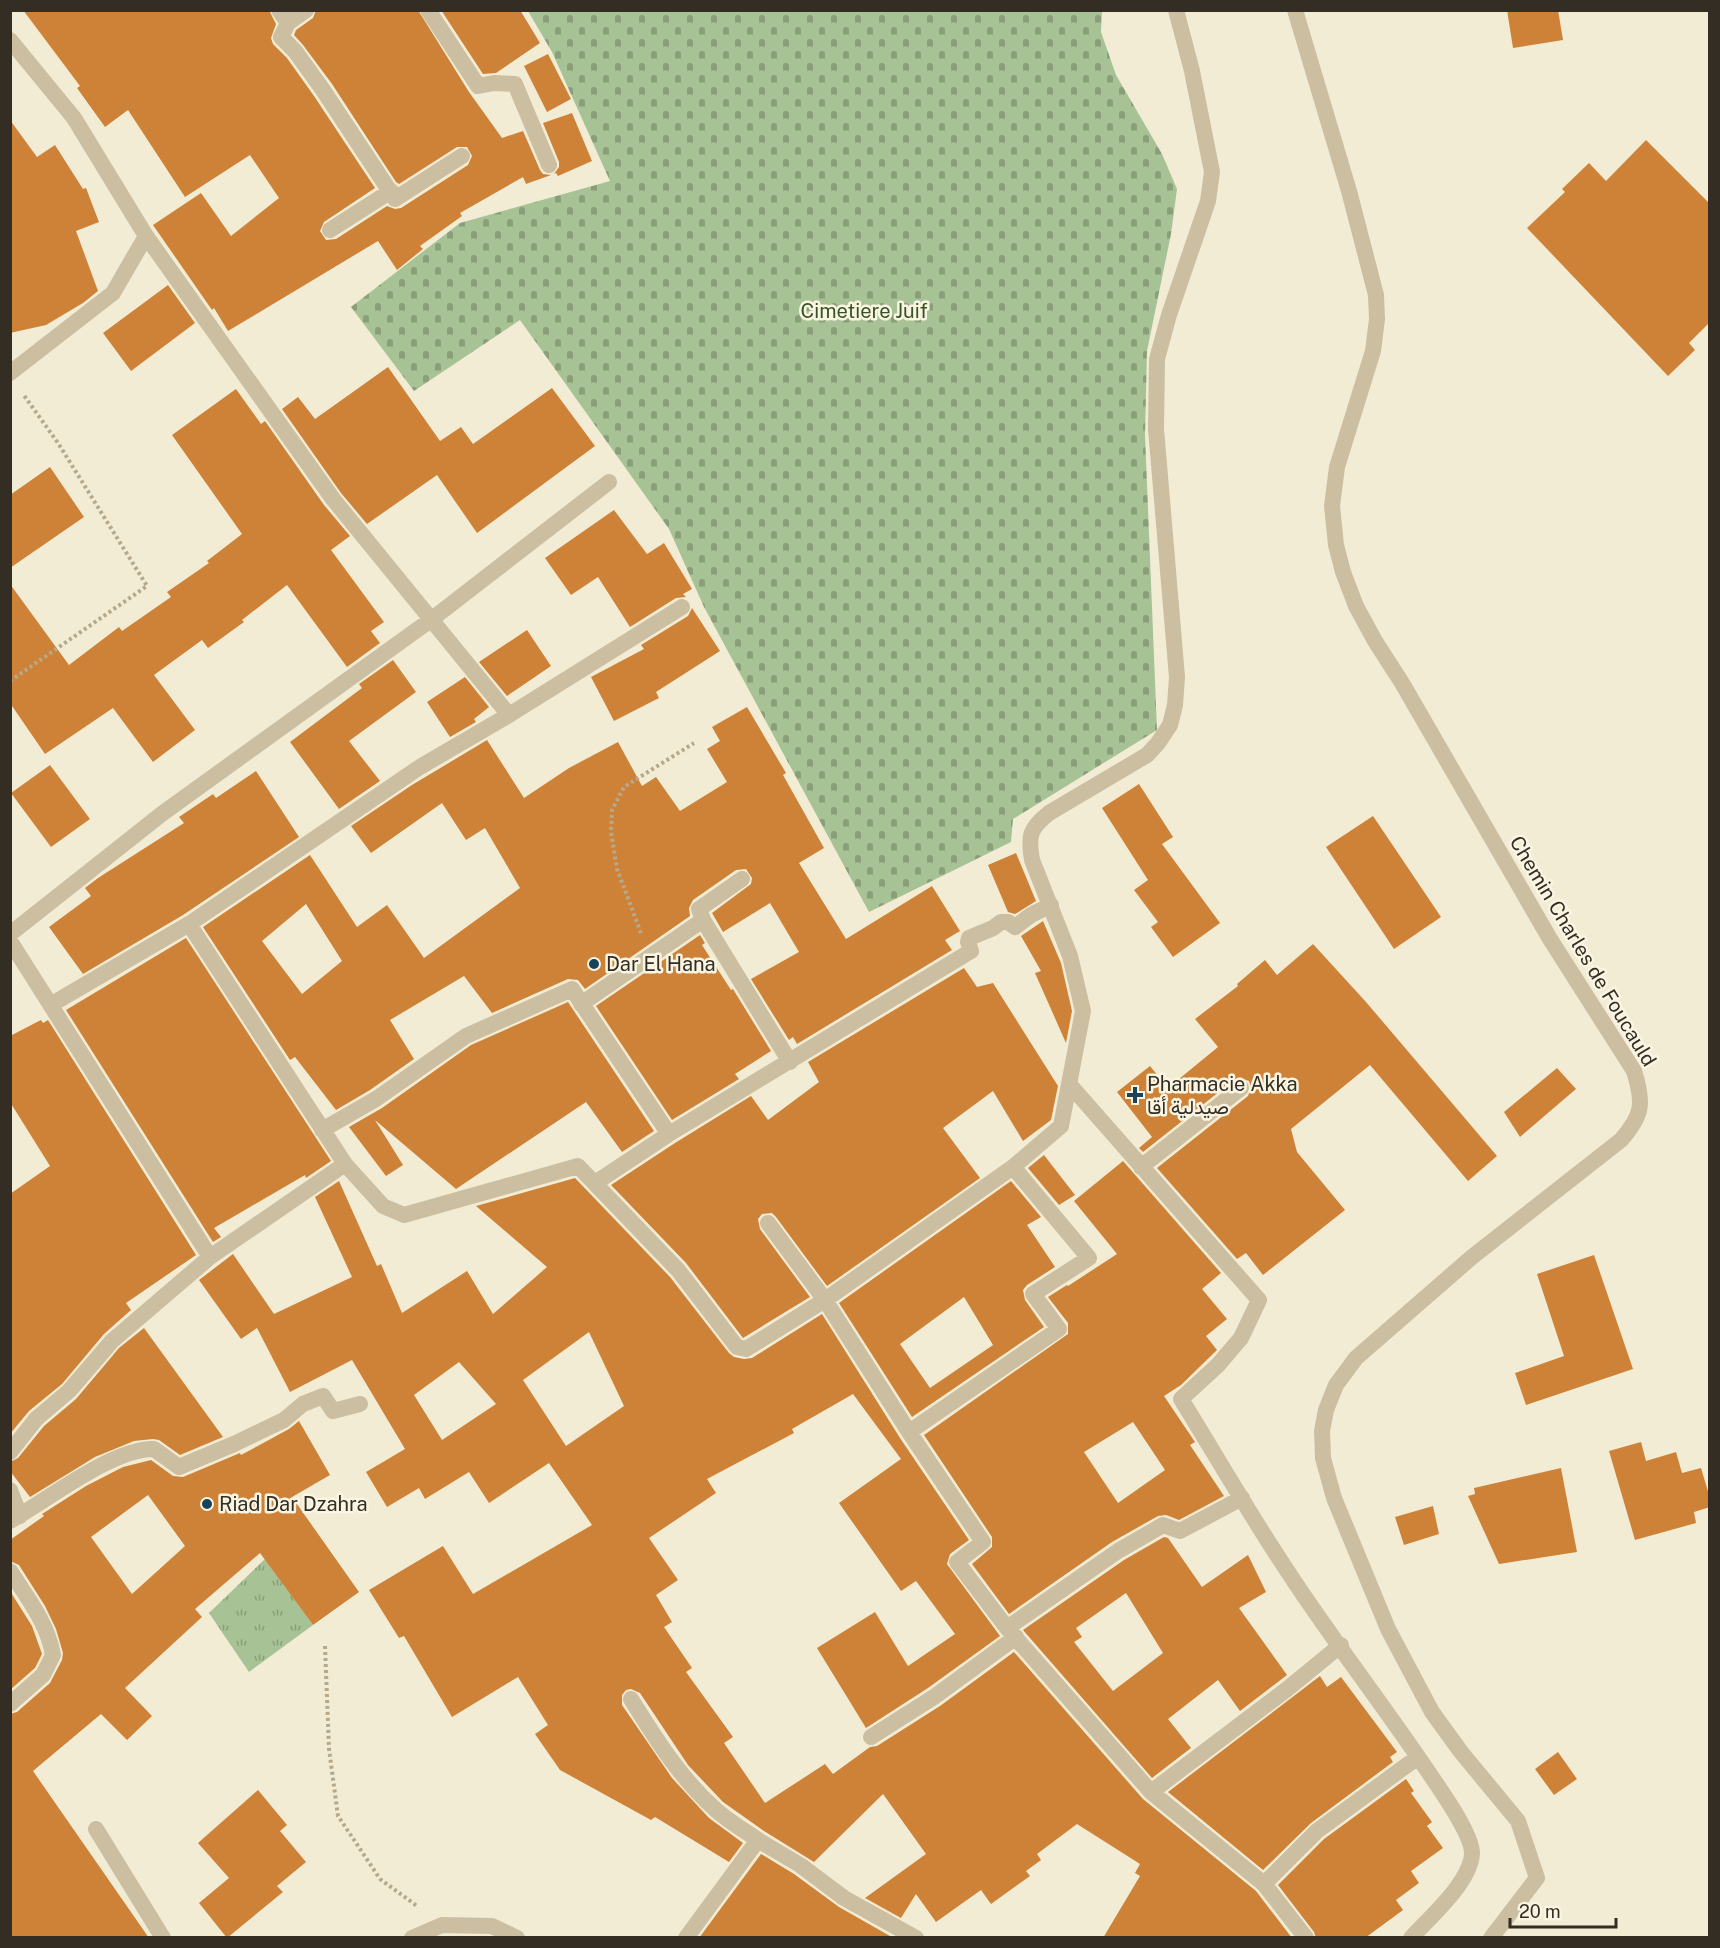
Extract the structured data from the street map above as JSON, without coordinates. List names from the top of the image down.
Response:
{
  "streets": {
    "street": ["Chemin Charles de Foucauld"]
  },
  "parks": ["Cimetiere Juif"],
  "places": {
    "other": ["Dar El Hana", "Riad Dar Dzahra"],
    "health": ["Pharmacie Akka صيدلية أقا"]
  },
  "scale_bar": "20 m"
}
